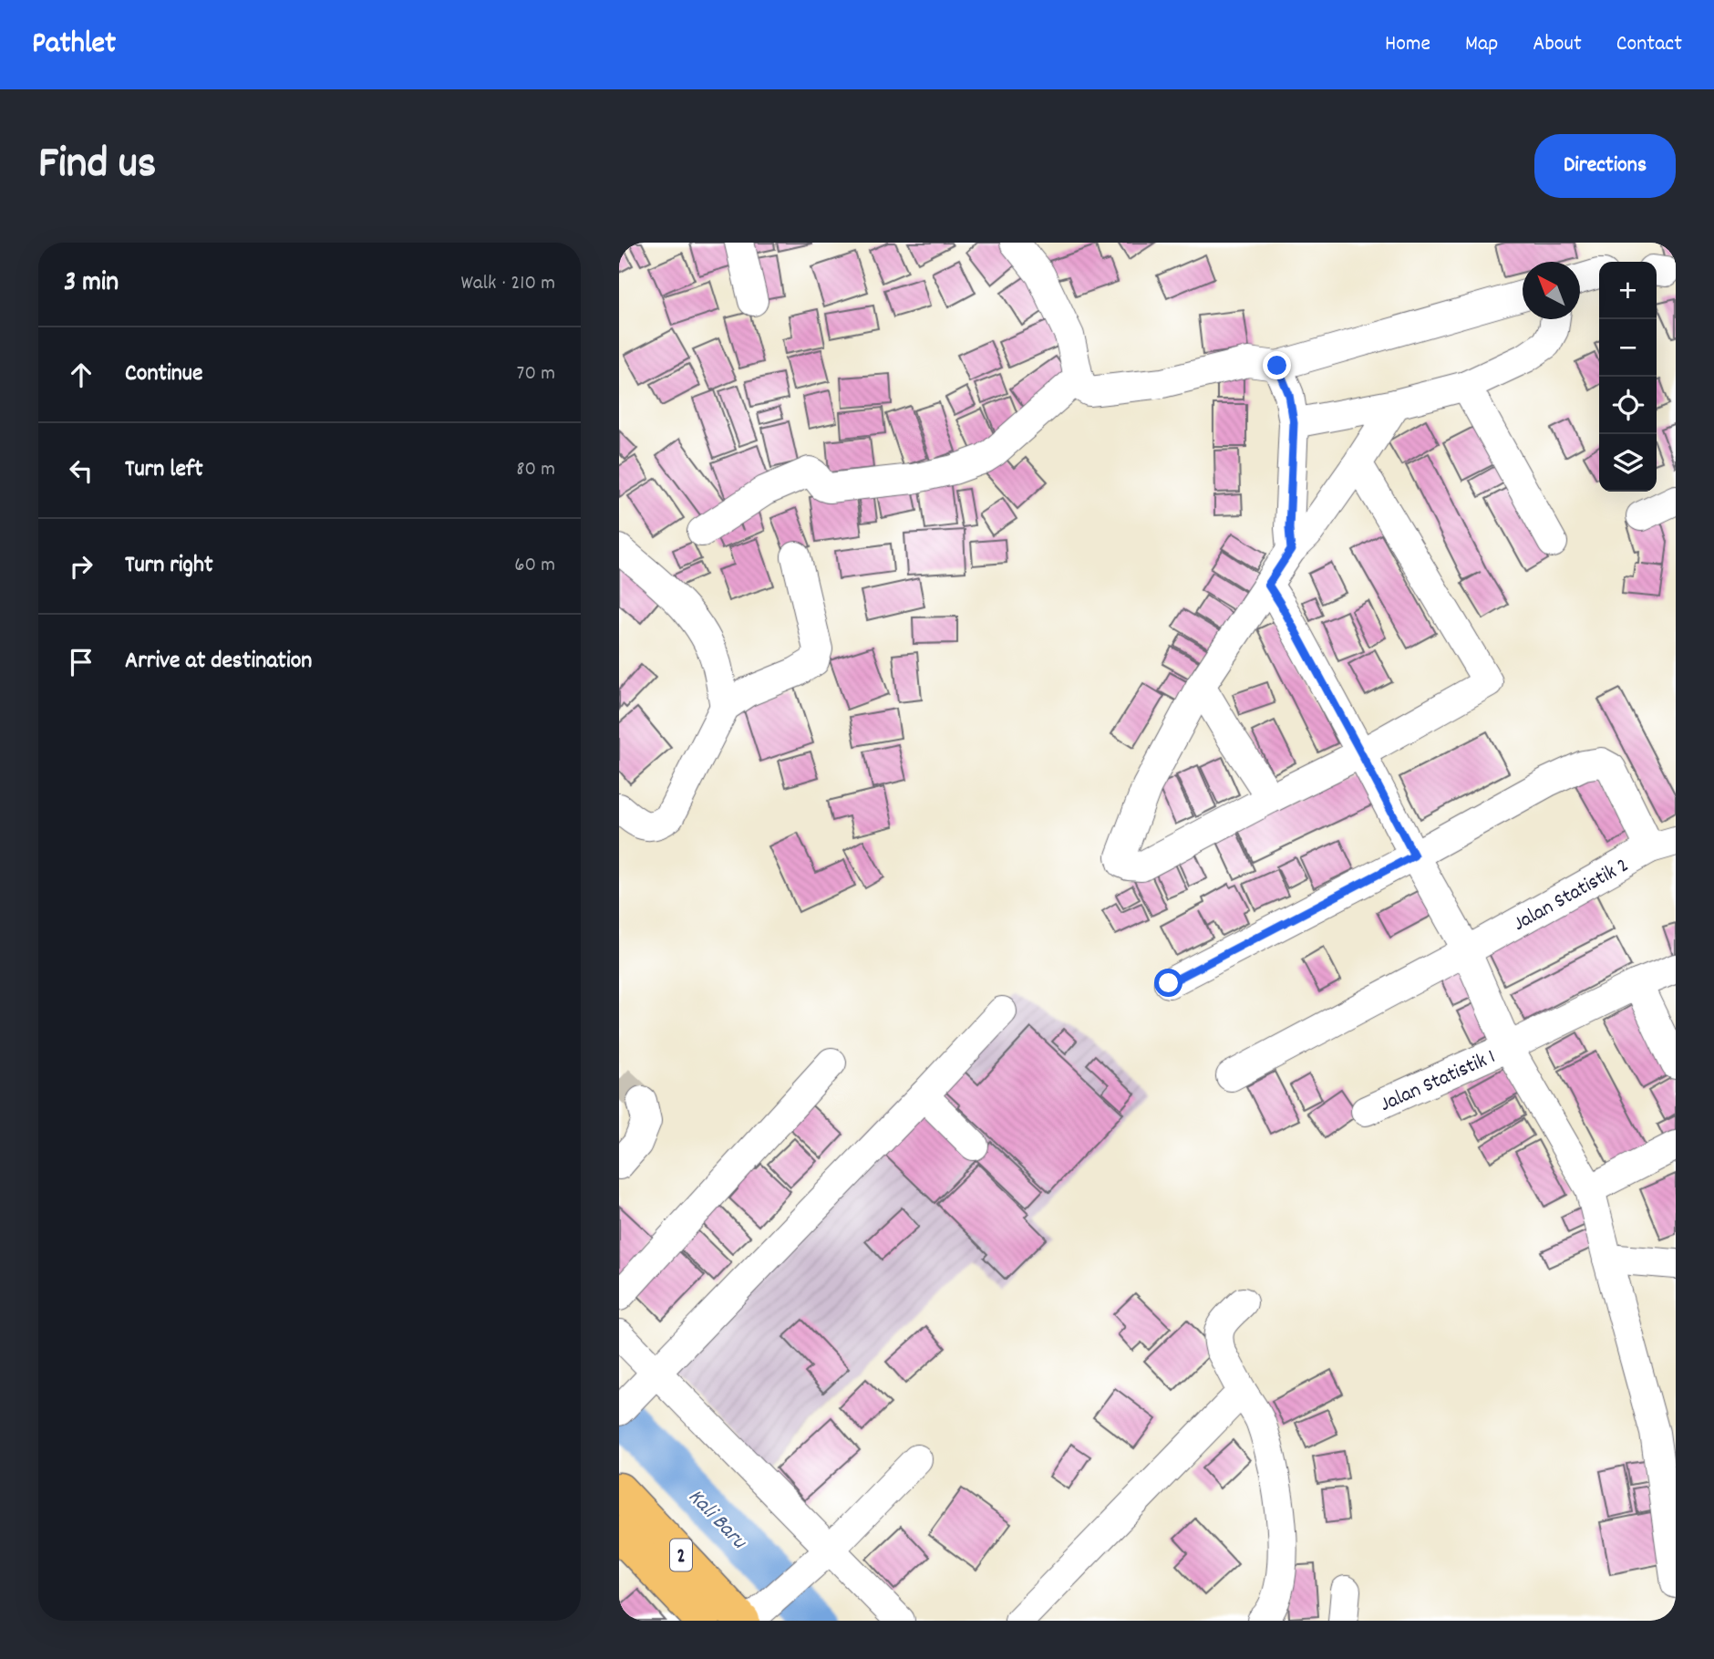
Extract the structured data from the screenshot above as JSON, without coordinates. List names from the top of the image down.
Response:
{
  "streets": {
    "highway": ["2"],
    "street": ["Jalan Statistik 2", "Jalan Statistik 1"]
  },
  "water": ["Kali Baru"],
  "north": "top left",
  "page": {
    "header": "Pathlet",
    "nav": [
      "Home",
      "Map",
      "About",
      "Contact"
    ],
    "title": "Find us",
    "buttons": "Directions",
    "heading": ["3 min", "Walk · 210 m"],
    "map_buttons": ["+", "−"],
    "list": [
      ["Continue", "70 m"],
      ["Turn left", "80 m"],
      ["Turn right", "60 m"],
      "Arrive at destination"
    ]
  }
}
